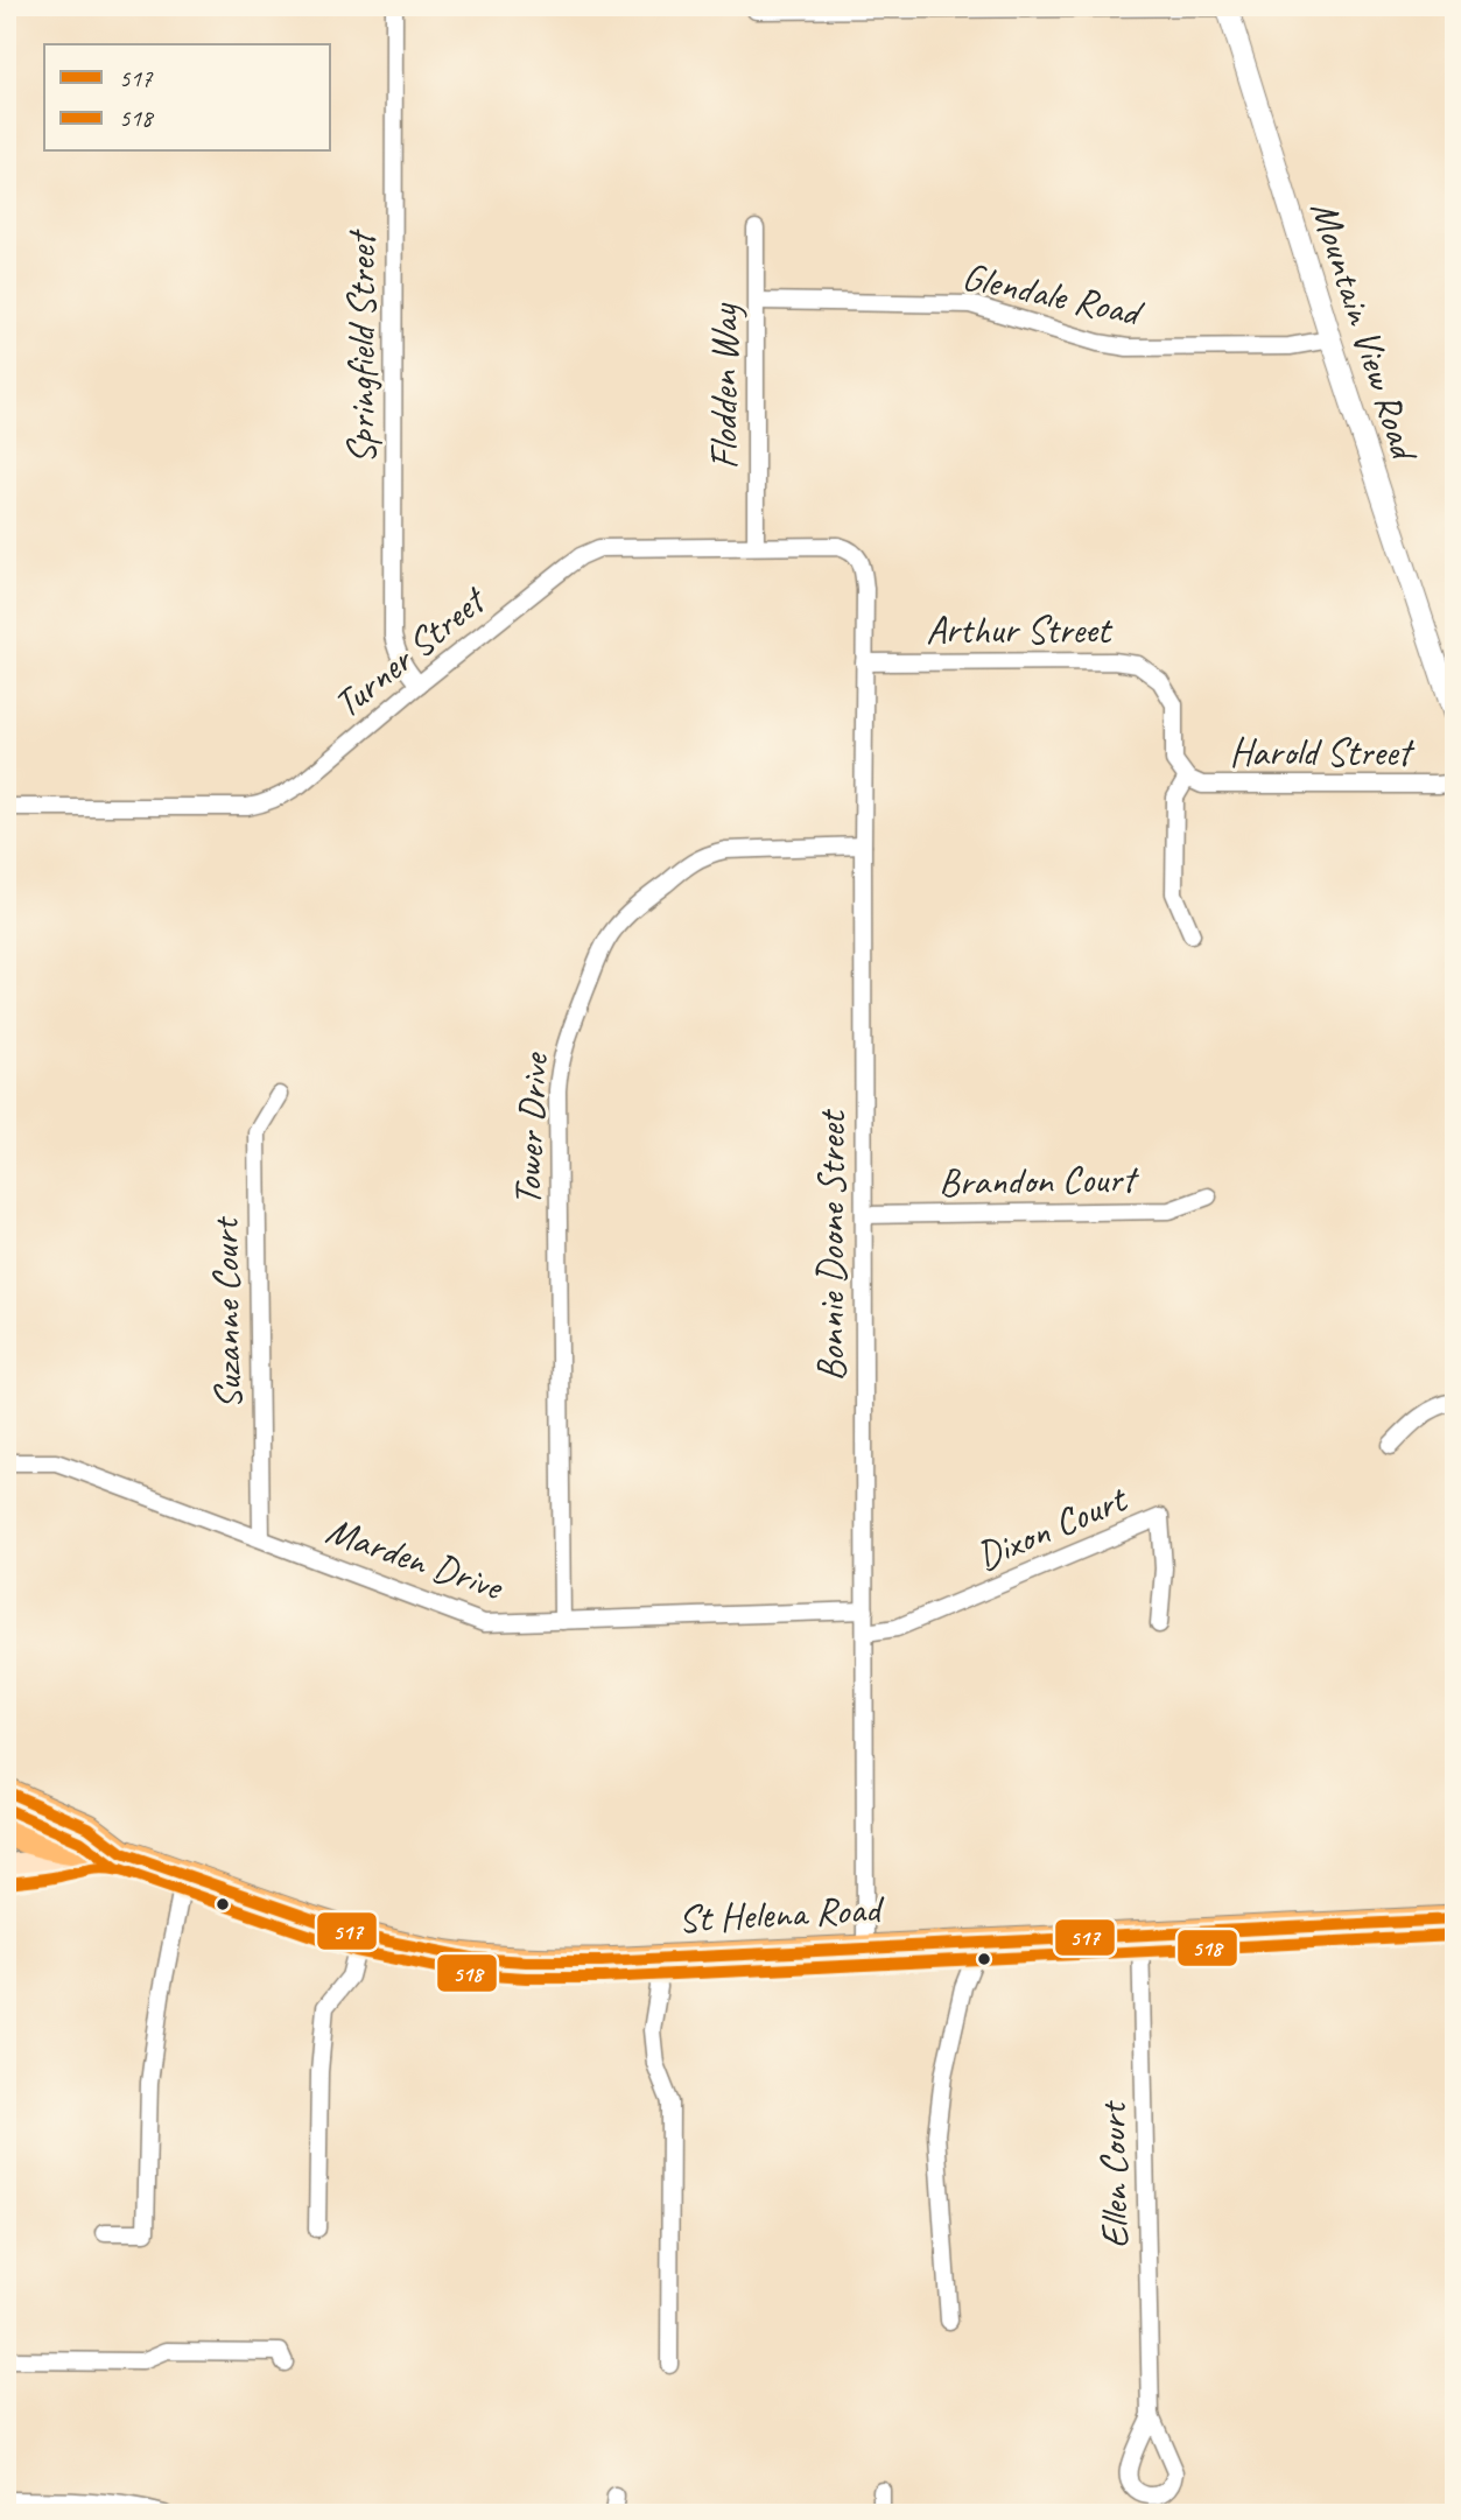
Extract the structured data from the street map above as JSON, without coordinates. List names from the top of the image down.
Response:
{
  "streets": {
    "main road": ["St Helena Road"],
    "street": [
      "Glendale Road",
      "Mountain View Road",
      "Springfield Street",
      "Flodden Way",
      "Arthur Street",
      "Turner Street",
      "Harold Street",
      "Tower Drive",
      "Brandon Court",
      "Bonnie Doone Street",
      "Suzanne Court",
      "Dixon Court",
      "Marden Drive",
      "Ellen Court"
    ]
  },
  "crossings": [
    ["Glendale Road", "Mountain View Road"],
    ["Glendale Road", "Flodden Way"],
    ["Springfield Street", "Turner Street"],
    ["Flodden Way", "Turner Street"],
    ["Arthur Street", "Harold Street"],
    ["Arthur Street", "Bonnie Doone Street"],
    ["Turner Street", "Bonnie Doone Street"],
    ["Tower Drive", "Bonnie Doone Street"],
    ["Tower Drive", "Marden Drive"],
    ["Brandon Court", "Bonnie Doone Street"],
    ["Bonnie Doone Street", "Dixon Court"],
    ["Bonnie Doone Street", "Marden Drive"],
    ["Bonnie Doone Street", "St Helena Road"],
    ["Suzanne Court", "Marden Drive"],
    ["St Helena Road", "Ellen Court"]
  ],
  "lines": ["transit line 517", "transit line 518"],
  "legend": ["517", "518"]
}
